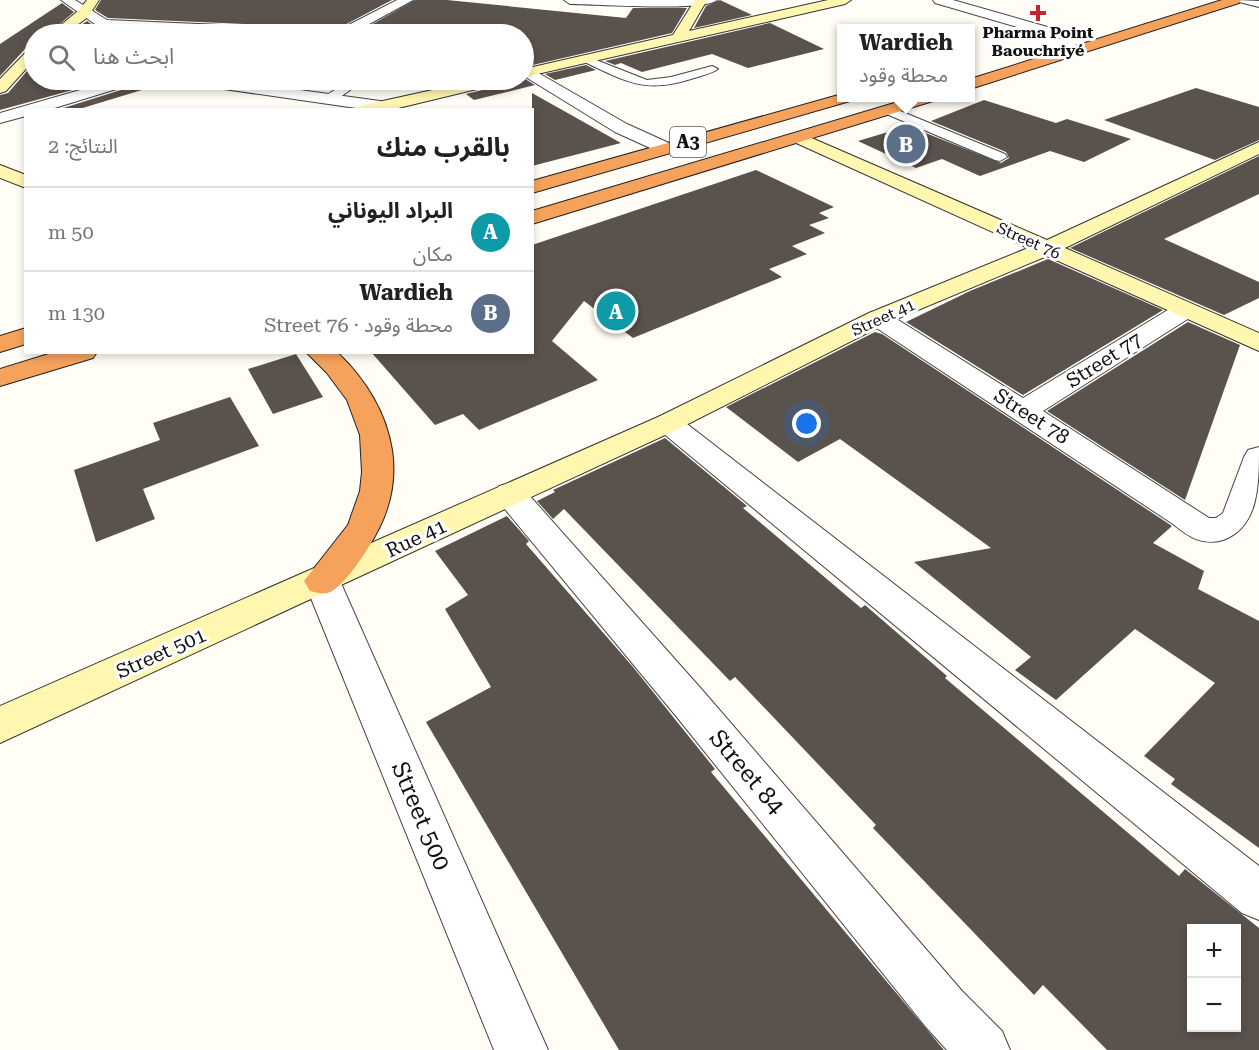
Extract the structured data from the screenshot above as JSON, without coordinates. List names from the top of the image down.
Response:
{
  "streets": {
    "highway": ["A3"],
    "street": [
      "Street 76",
      "Street 41",
      "Street 77",
      "Street 78",
      "Rue 41",
      "Street 501",
      "Street 84",
      "Street 500"
    ]
  },
  "crossings": [
    ["A3", "Street 76"],
    ["Street 76", "Street 41"],
    ["Street 76", "Street 77"],
    ["Street 41", "Street 78"],
    ["Street 41", "Rue 41"],
    ["Street 41", "Street 84"],
    ["Street 77", "Street 78"],
    ["Rue 41", "Street 501"],
    ["Rue 41", "Street 84"],
    ["Rue 41", "Street 500"],
    ["Street 501", "Street 500"]
  ],
  "places": {
    "health": ["Pharma Point Baouchriyé"]
  },
  "page": {
    "popup": ["Wardieh", "محطة وقود"],
    "search": "ابحث هنا",
    "heading": ["بالقرب منك", "النتائج: 2"],
    "pins": ["B", "A"],
    "list": [
      {
        "mark": "A",
        "name": "البراد اليوناني",
        "note": "مكان",
        "value": "50 m"
      },
      {
        "mark": "B",
        "name": "Wardieh",
        "note": "محطة وقود · Street 76",
        "value": "130 m"
      }
    ],
    "map_buttons": ["+", "−"]
  }
}
